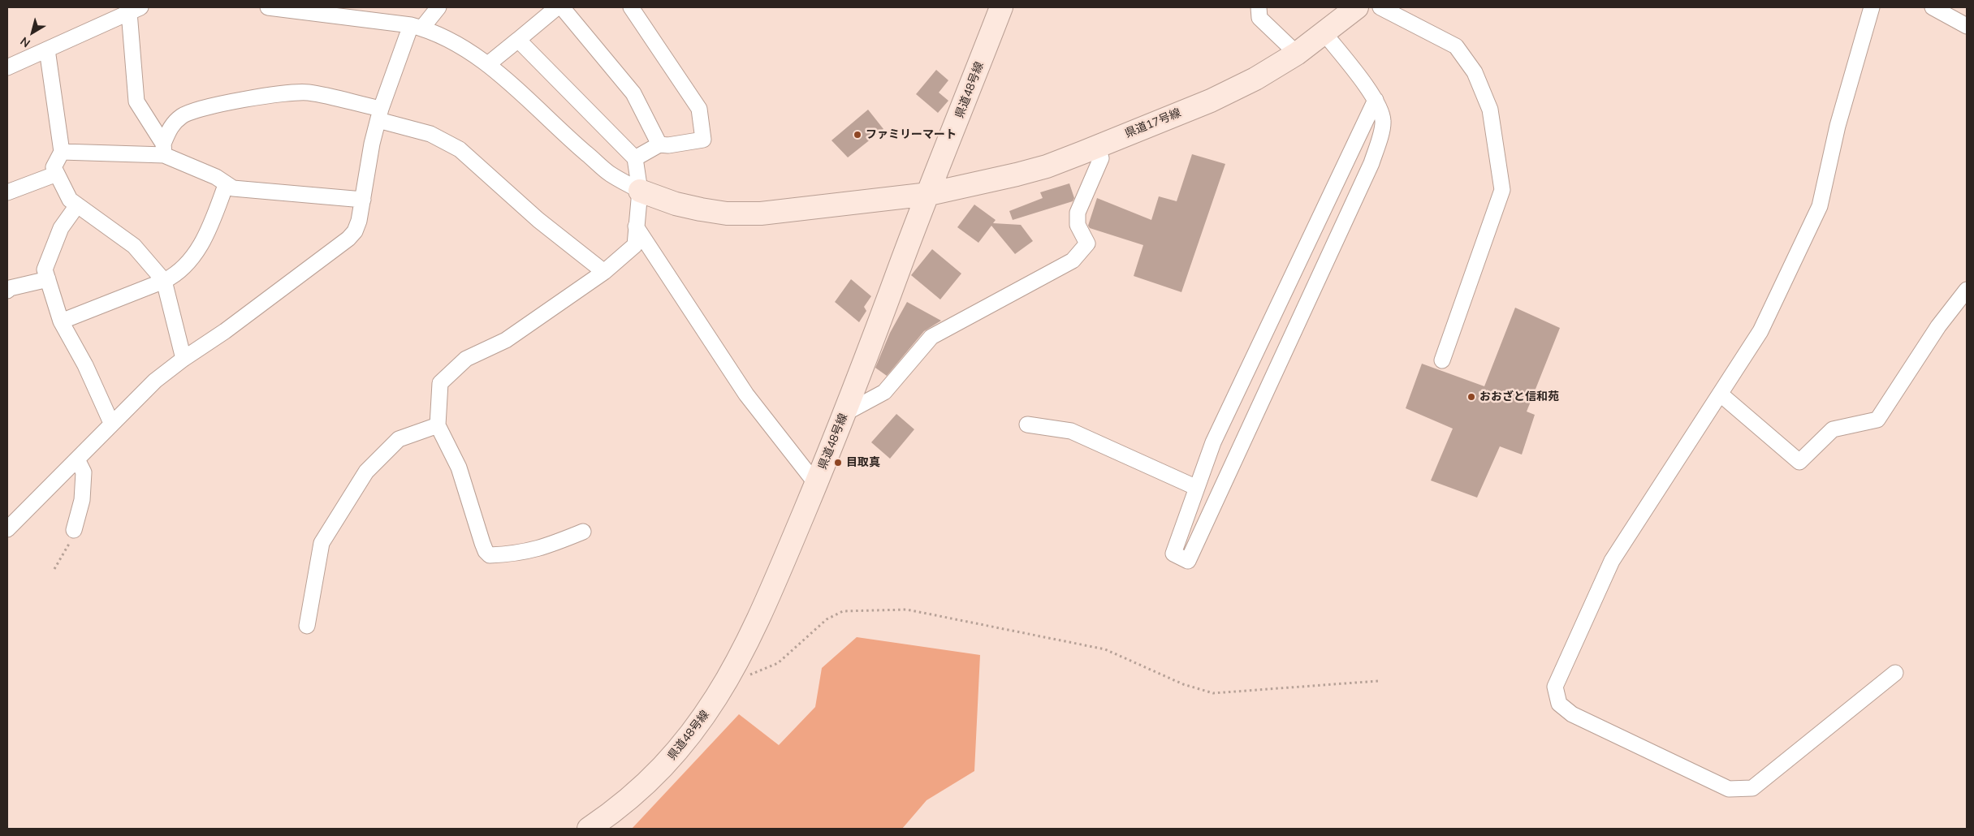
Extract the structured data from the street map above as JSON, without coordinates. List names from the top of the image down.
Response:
{
  "streets": {
    "main road": ["県道48号線", "県道17号線"]
  },
  "crossings": [
    ["県道48号線", "県道17号線"]
  ],
  "places": ["ファミリーマート", "おおざと信和苑", "目取真"],
  "north": "bottom left"
}
